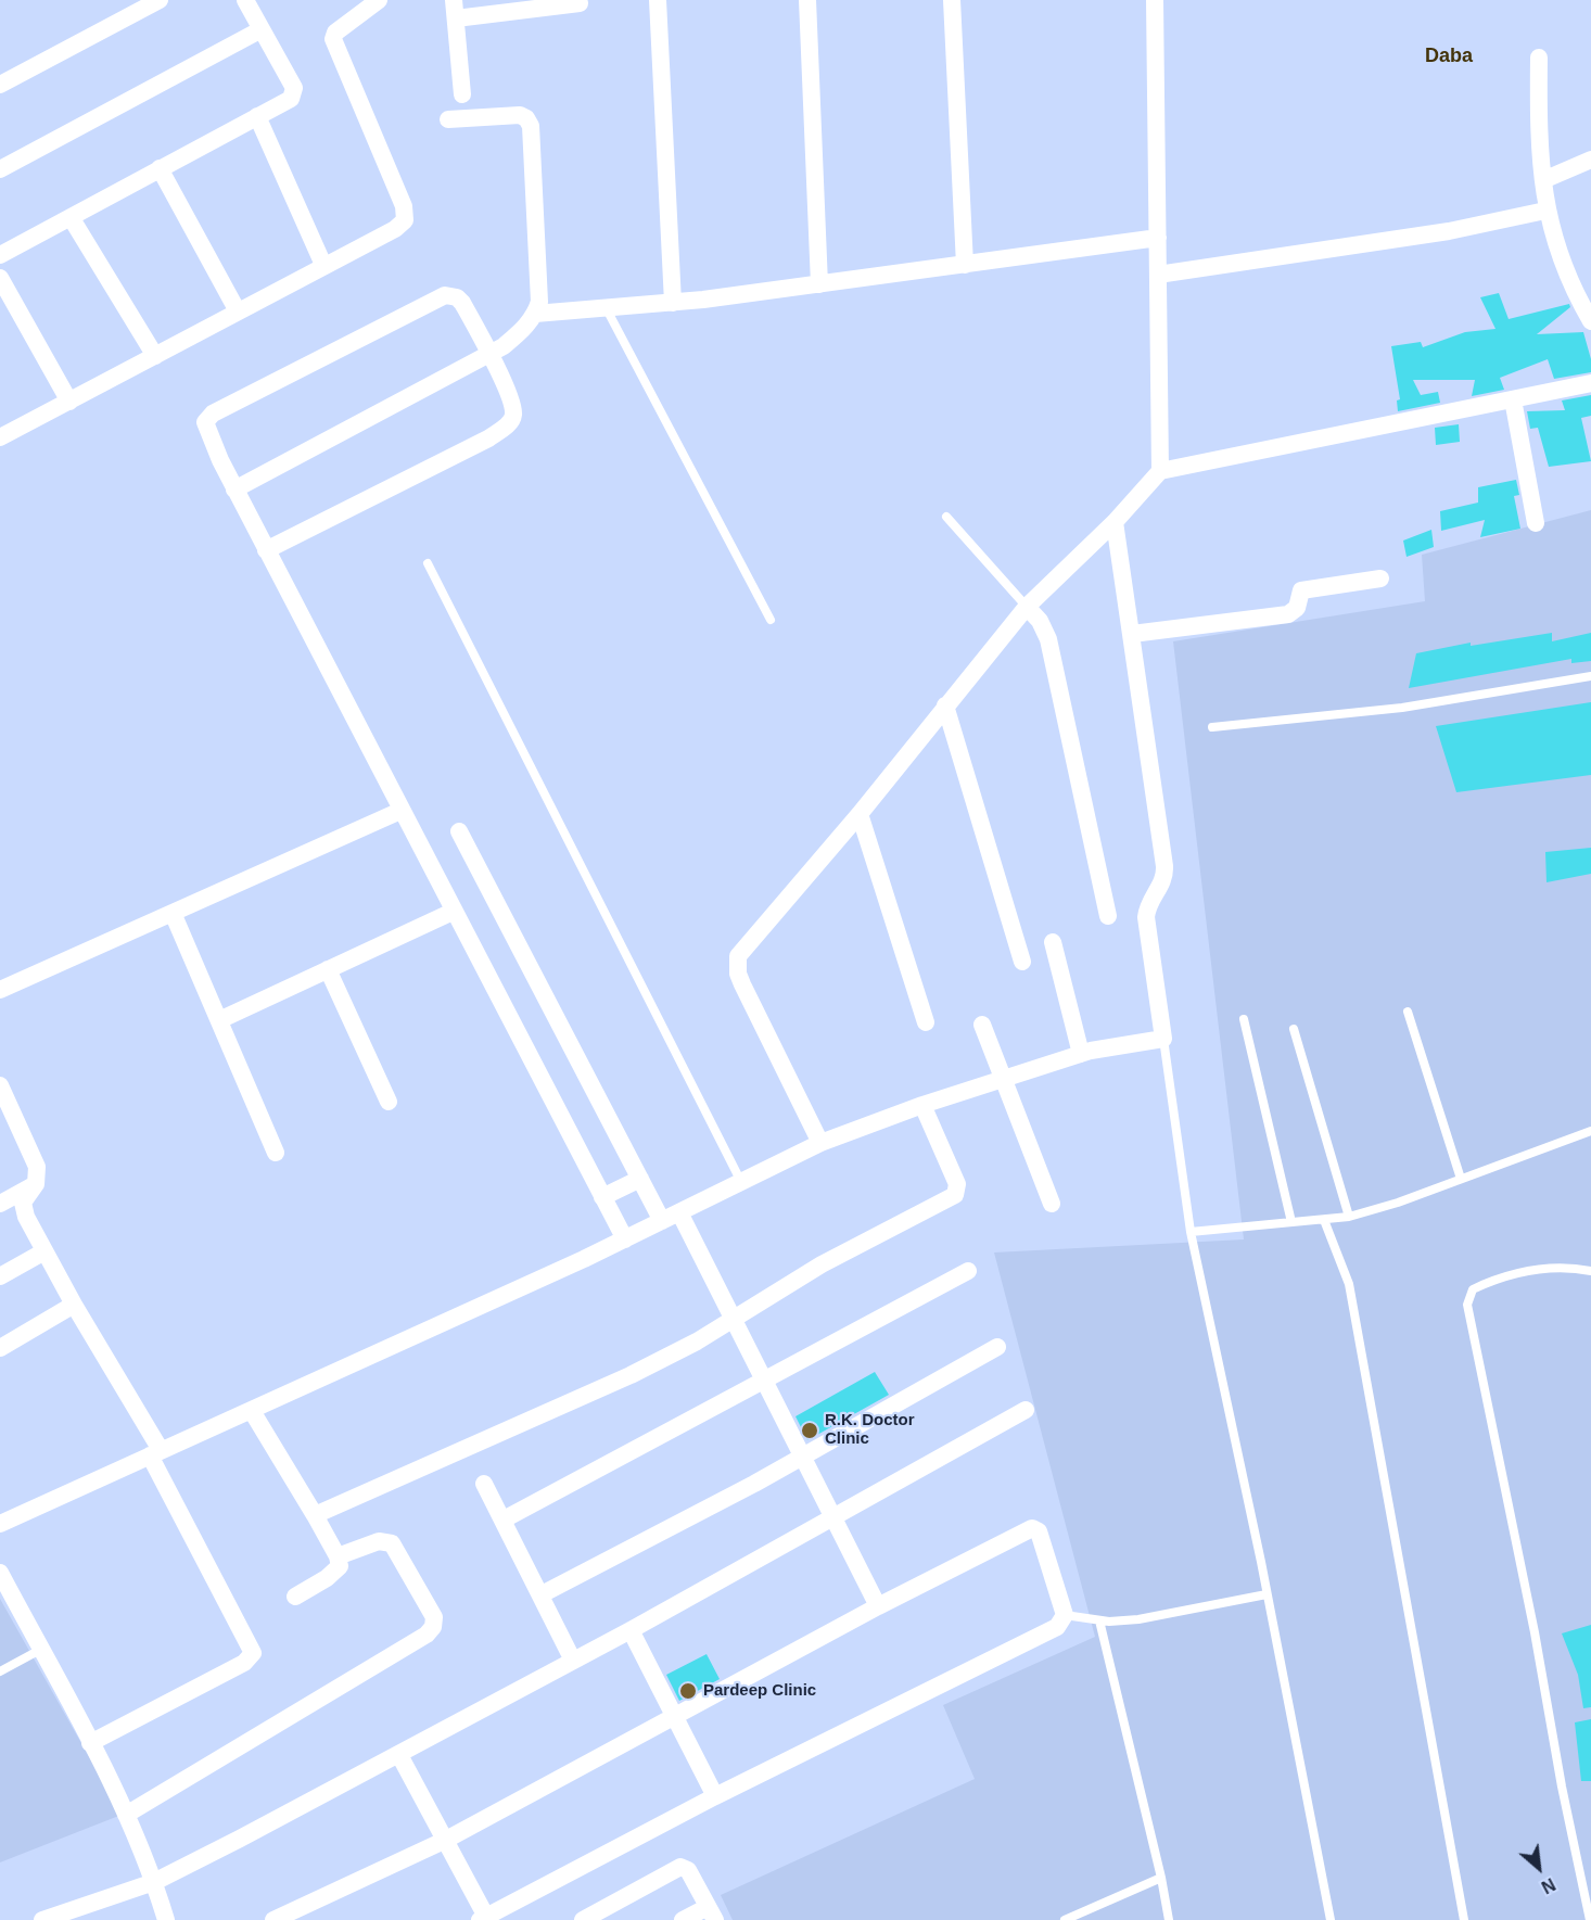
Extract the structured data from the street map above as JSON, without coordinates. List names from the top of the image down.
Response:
{
  "districts": ["Daba"],
  "places": ["R.K. Doctor Clinic", "Pardeep Clinic"],
  "north": "bottom right"
}
